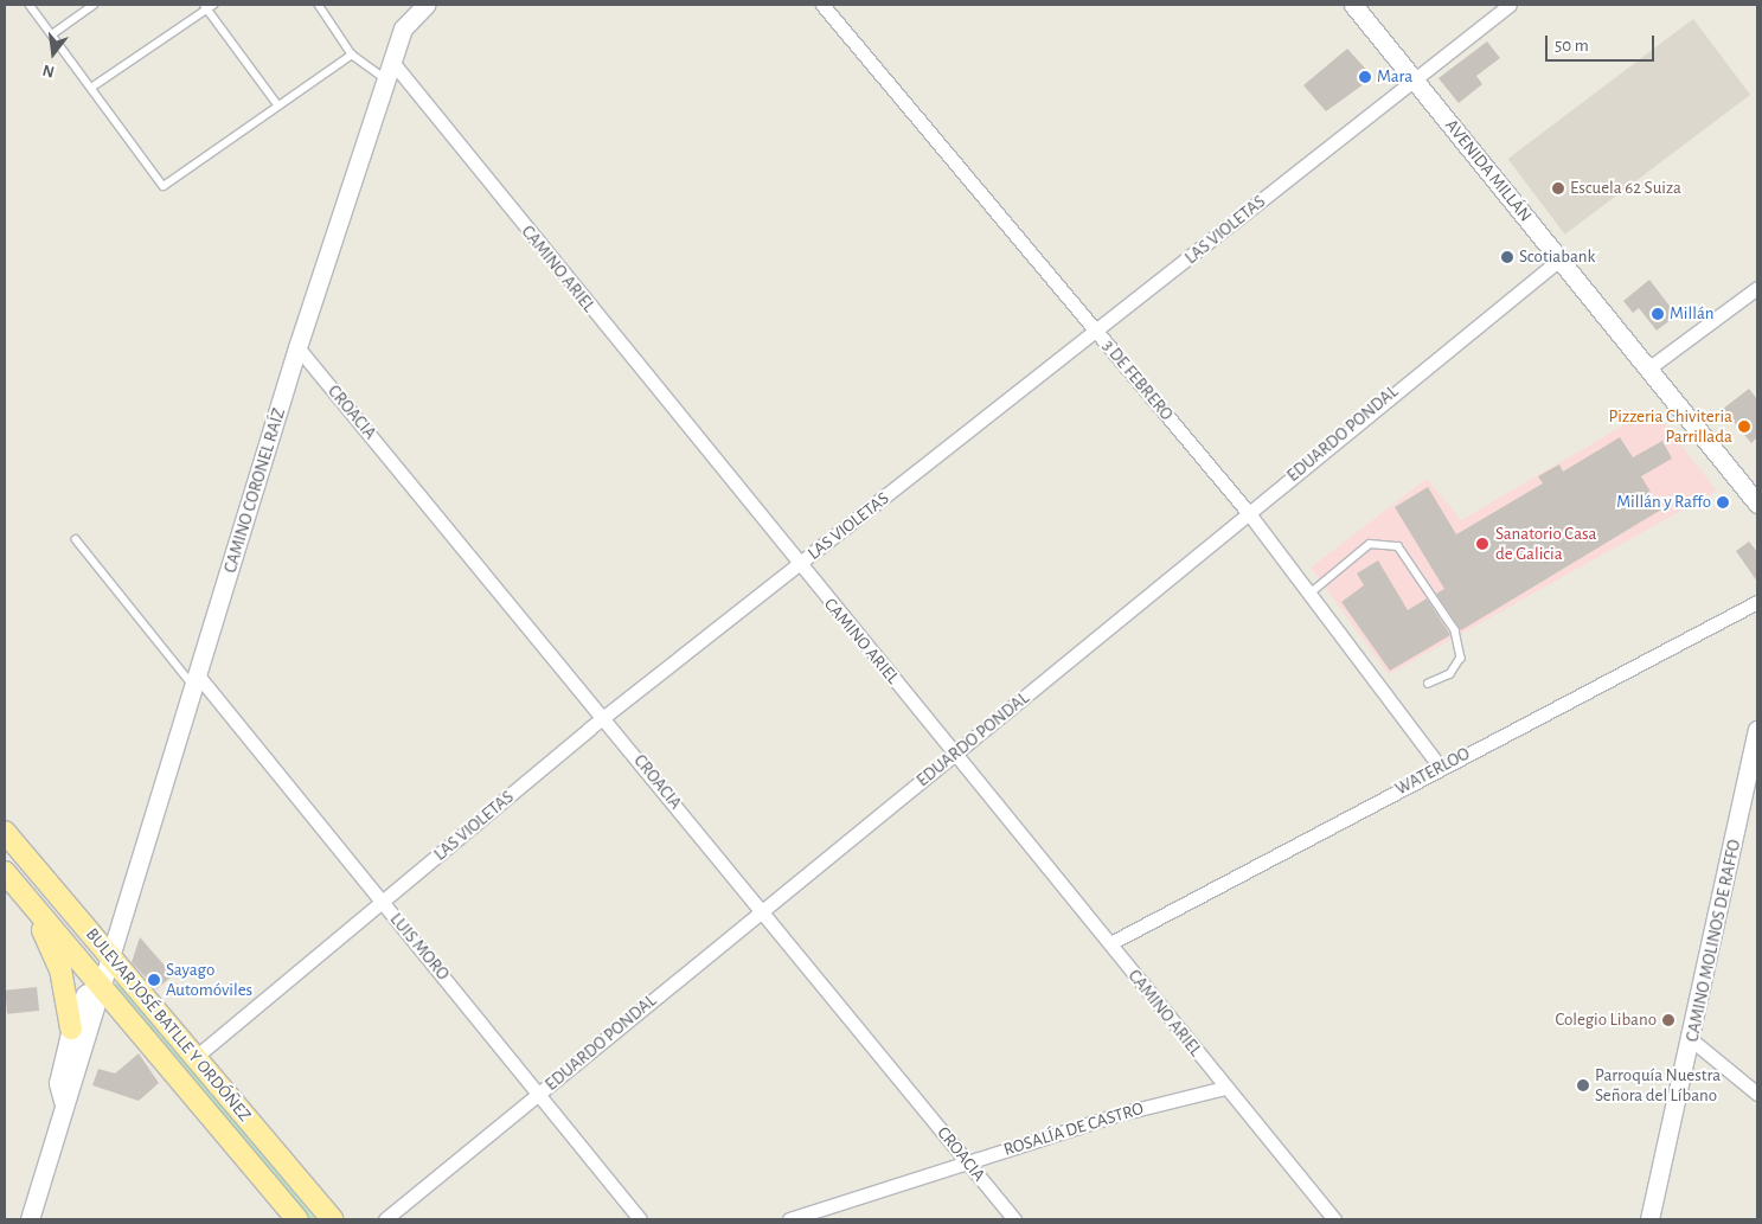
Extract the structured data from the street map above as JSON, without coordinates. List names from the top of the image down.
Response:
{
  "streets": {
    "main road": ["BULEVAR JOSÉ BATLLE Y ORDÓÑEZ"],
    "street": [
      "AVENIDA MILLÁN",
      "LAS VIOLETAS",
      "CAMINO ARIEL",
      "3 DE FEBRERO",
      "CROACIA",
      "EDUARDO PONDAL",
      "CAMINO CORONEL RAÍZ",
      "WATERLOO",
      "CAMINO MOLINOS DE RAFFO",
      "LUIS MORO",
      "ROSALÍA DE CASTRO"
    ]
  },
  "crossings": [
    ["AVENIDA MILLÁN", "LAS VIOLETAS"],
    ["AVENIDA MILLÁN", "EDUARDO PONDAL"],
    ["LAS VIOLETAS", "CAMINO ARIEL"],
    ["LAS VIOLETAS", "3 DE FEBRERO"],
    ["LAS VIOLETAS", "CROACIA"],
    ["LAS VIOLETAS", "LUIS MORO"],
    ["LAS VIOLETAS", "BULEVAR JOSÉ BATLLE Y ORDÓÑEZ"],
    ["CAMINO ARIEL", "EDUARDO PONDAL"],
    ["CAMINO ARIEL", "CAMINO CORONEL RAÍZ"],
    ["CAMINO ARIEL", "WATERLOO"],
    ["CAMINO ARIEL", "ROSALÍA DE CASTRO"],
    ["3 DE FEBRERO", "EDUARDO PONDAL"],
    ["3 DE FEBRERO", "WATERLOO"],
    ["CROACIA", "EDUARDO PONDAL"],
    ["CROACIA", "CAMINO CORONEL RAÍZ"],
    ["CROACIA", "ROSALÍA DE CASTRO"],
    ["EDUARDO PONDAL", "LUIS MORO"],
    ["CAMINO CORONEL RAÍZ", "LUIS MORO"],
    ["CAMINO CORONEL RAÍZ", "BULEVAR JOSÉ BATLLE Y ORDÓÑEZ"]
  ],
  "places": [
    "Mara",
    "Escuela 62 Suiza",
    "Scotiabank",
    "Millán",
    "Pizzeria Chiviteria Parrillada",
    "Millán y Raffo",
    "Sanatorio Casa de Galicia",
    "Sayago Automóviles",
    "Colegio Libano",
    "Parroquía Nuestra Señora del Líbano"
  ],
  "scale_bar": "50 m",
  "north": "bottom"
}
